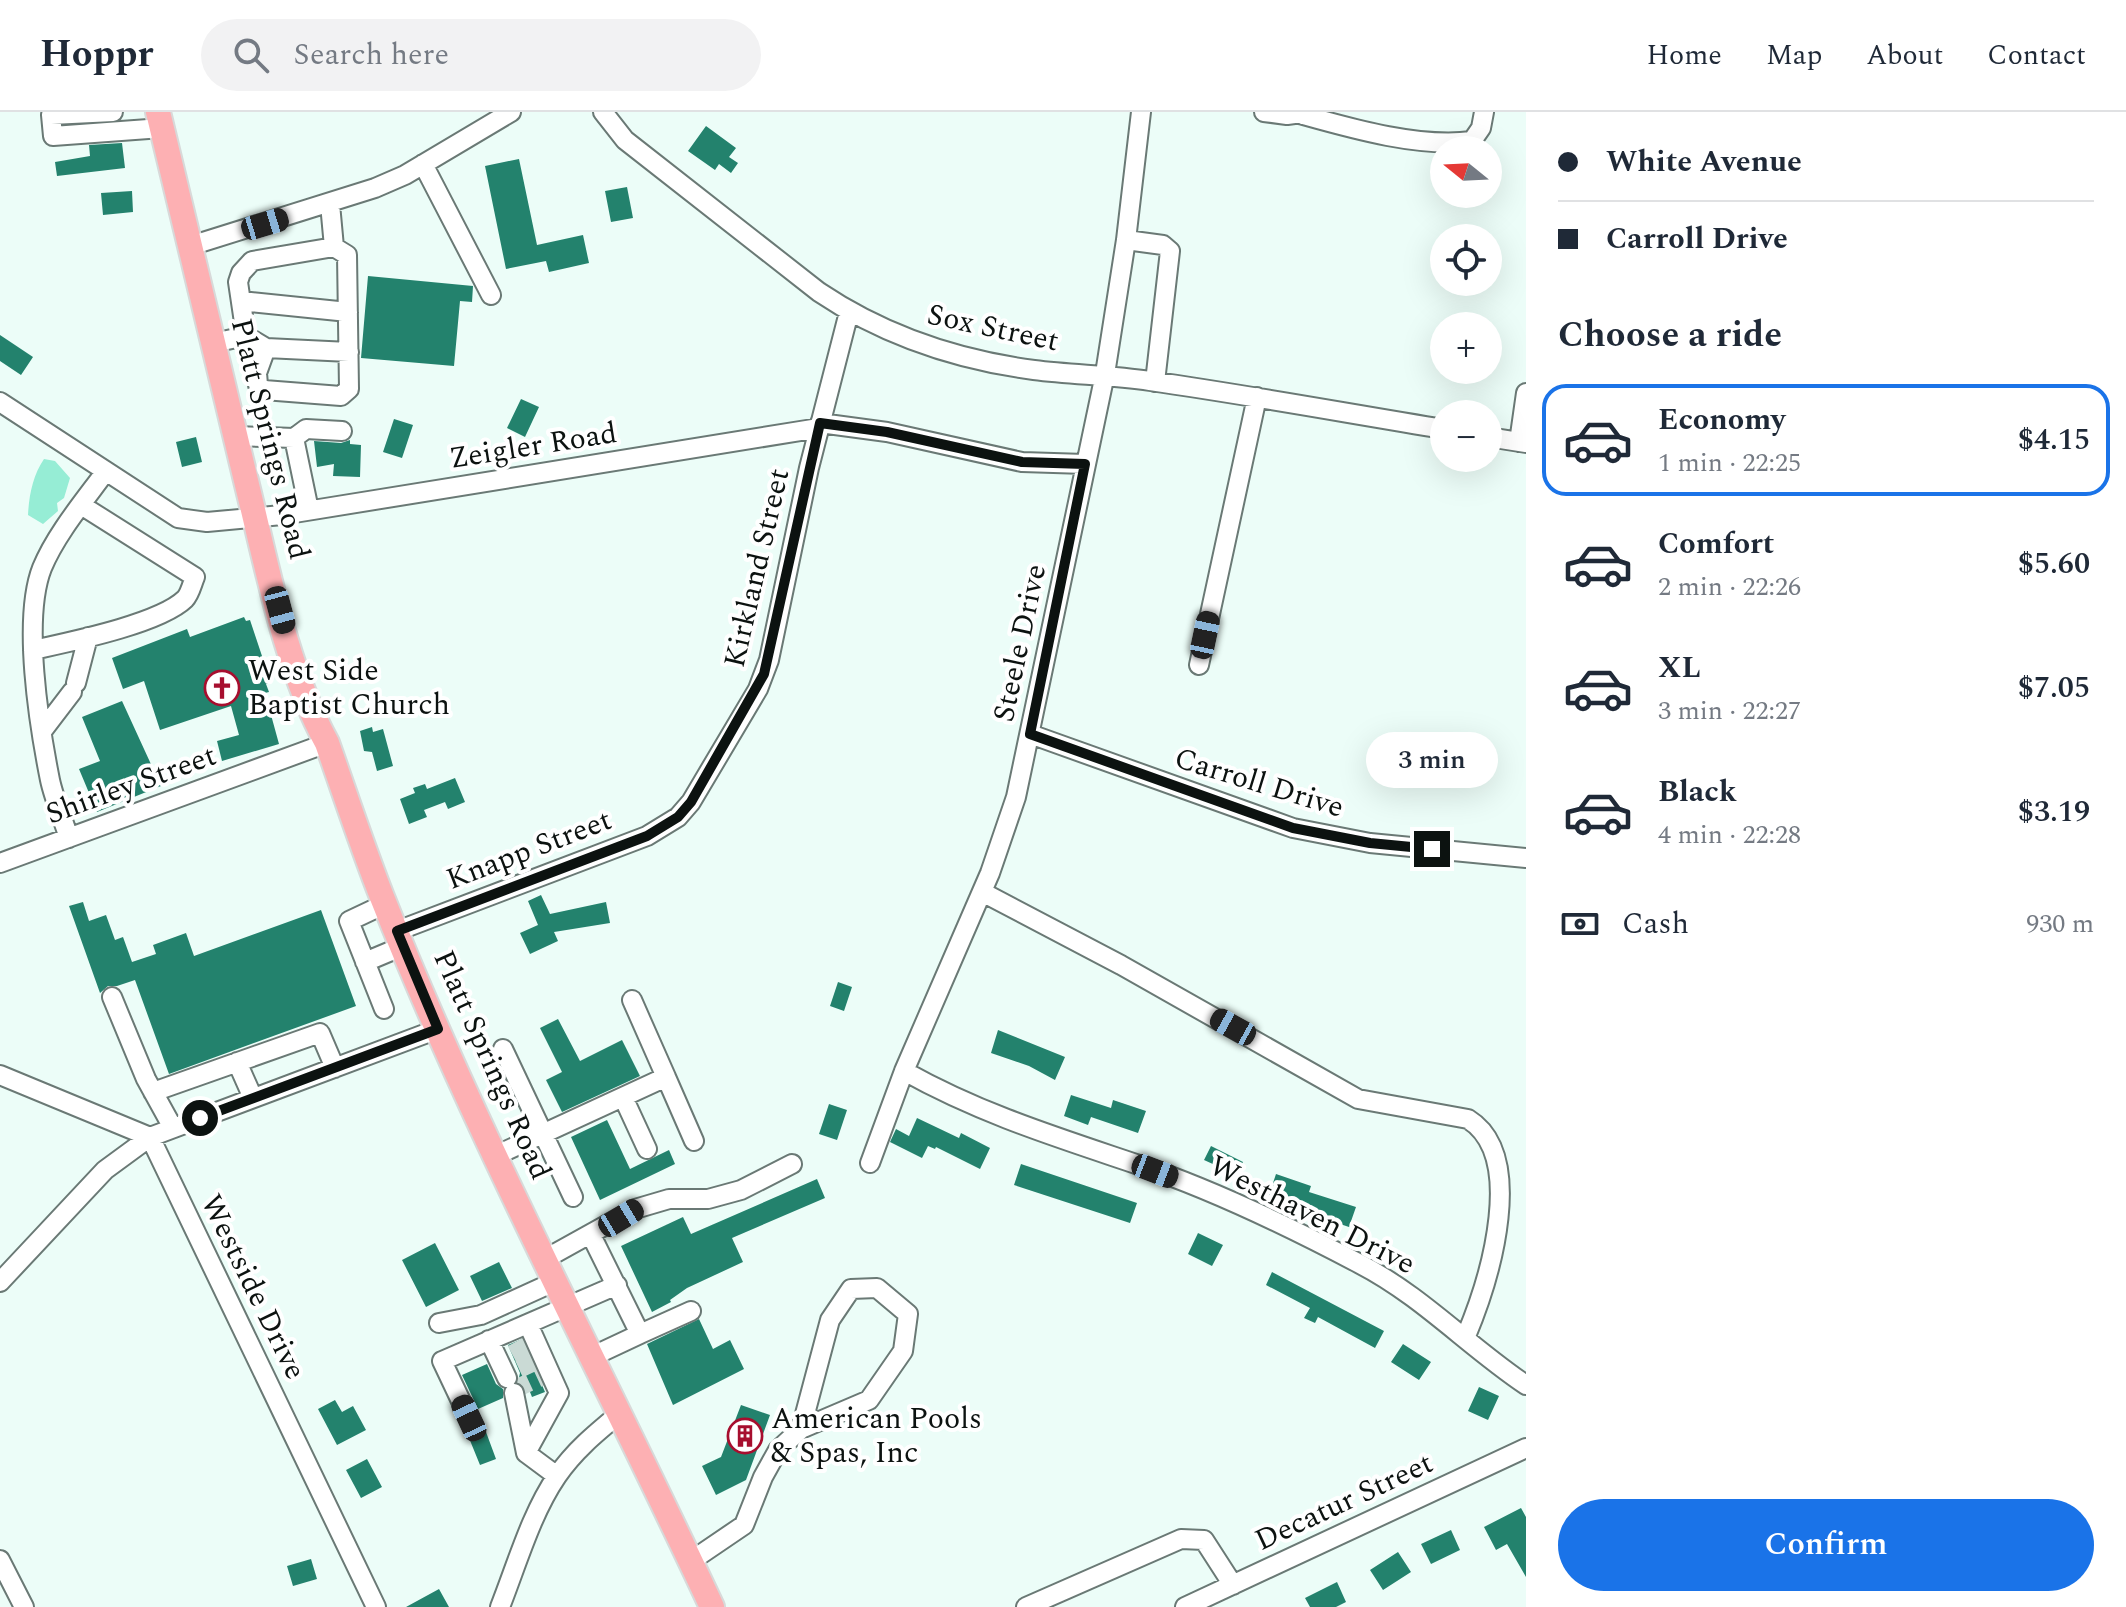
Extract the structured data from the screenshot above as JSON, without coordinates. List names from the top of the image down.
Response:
{
  "streets": {
    "main road": ["Platt Springs Road"],
    "street": [
      "Sox Street",
      "Zeigler Road",
      "Kirkland Street",
      "Steele Drive",
      "Carroll Drive",
      "Shirley Street",
      "Knapp Street",
      "Westhaven Drive",
      "Westside Drive",
      "Decatur Street"
    ]
  },
  "crossings": [
    ["Sox Street", "Kirkland Street"],
    ["Sox Street", "Steele Drive"],
    ["Platt Springs Road", "Zeigler Road"],
    ["Platt Springs Road", "Shirley Street"],
    ["Platt Springs Road", "Knapp Street"],
    ["Zeigler Road", "Kirkland Street"],
    ["Zeigler Road", "Steele Drive"],
    ["Kirkland Street", "Knapp Street"],
    ["Steele Drive", "Carroll Drive"],
    ["Steele Drive", "Westhaven Drive"]
  ],
  "places": {
    "church": ["West Side Baptist Church"],
    "building": ["American Pools & Spas, Inc"]
  },
  "north": "left",
  "page": {
    "header": "Hoppr",
    "search": "Search here",
    "nav": [
      "Home",
      "Map",
      "About",
      "Contact"
    ],
    "banner": ["White Avenue", "Carroll Drive"],
    "map_buttons": ["+", "−"],
    "heading": "Choose a ride",
    "list": [
      {
        "name": "Economy",
        "note": "1 min · 22:25",
        "value": "$4.15"
      },
      {
        "name": "Comfort",
        "note": "2 min · 22:26",
        "value": "$5.60"
      },
      {
        "name": "XL",
        "note": "3 min · 22:27",
        "value": "$7.05"
      },
      {
        "name": "Black",
        "note": "4 min · 22:28",
        "value": "$3.19"
      }
    ],
    "bubble": "3 min",
    "pay": ["Cash", "930 m"],
    "buttons": "Confirm"
  }
}
